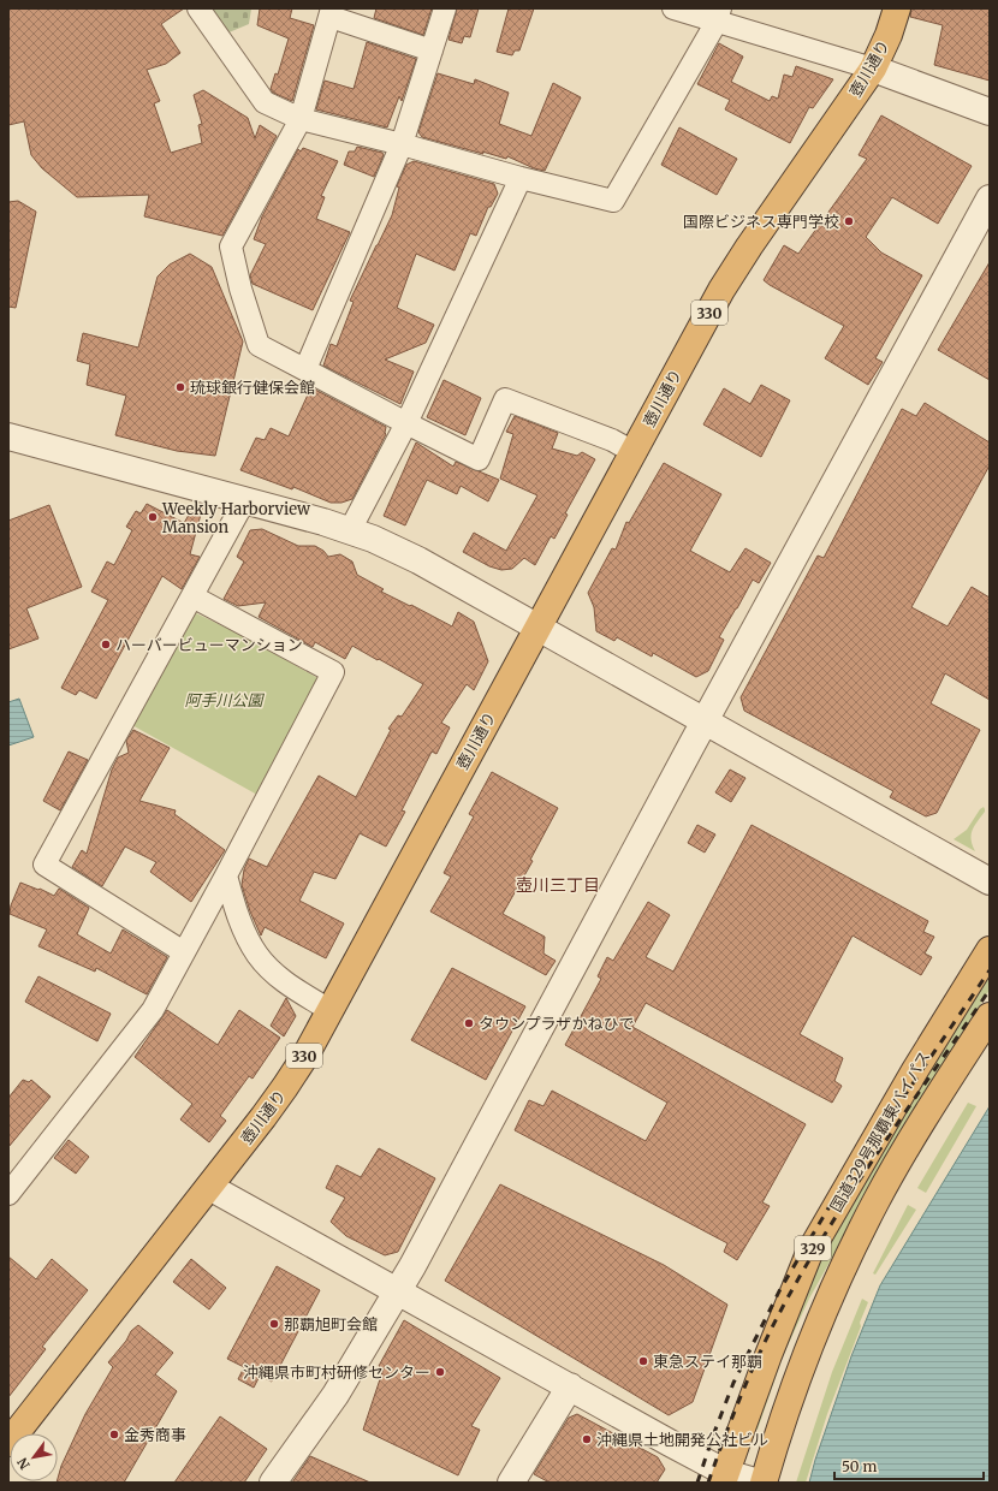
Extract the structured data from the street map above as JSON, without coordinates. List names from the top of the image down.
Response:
{
  "streets": {
    "highway": [
      "壺川通り",
      "330",
      "国道329号那覇東バイパス",
      "329"
    ]
  },
  "districts": ["壺川三丁目"],
  "parks": ["阿手川公園"],
  "places": [
    "国際ビジネス専門学校",
    "琉球銀行健保会館",
    "Weekly Harborview Mansion",
    "ハーバービューマンション",
    "タウンプラザかねひで",
    "那覇旭町会館",
    "東急ステイ那覇",
    "沖縄県市町村研修センター",
    "金秀商事",
    "沖縄県土地開発公社ビル"
  ],
  "scale_bar": "50 m",
  "north": "bottom left"
}
